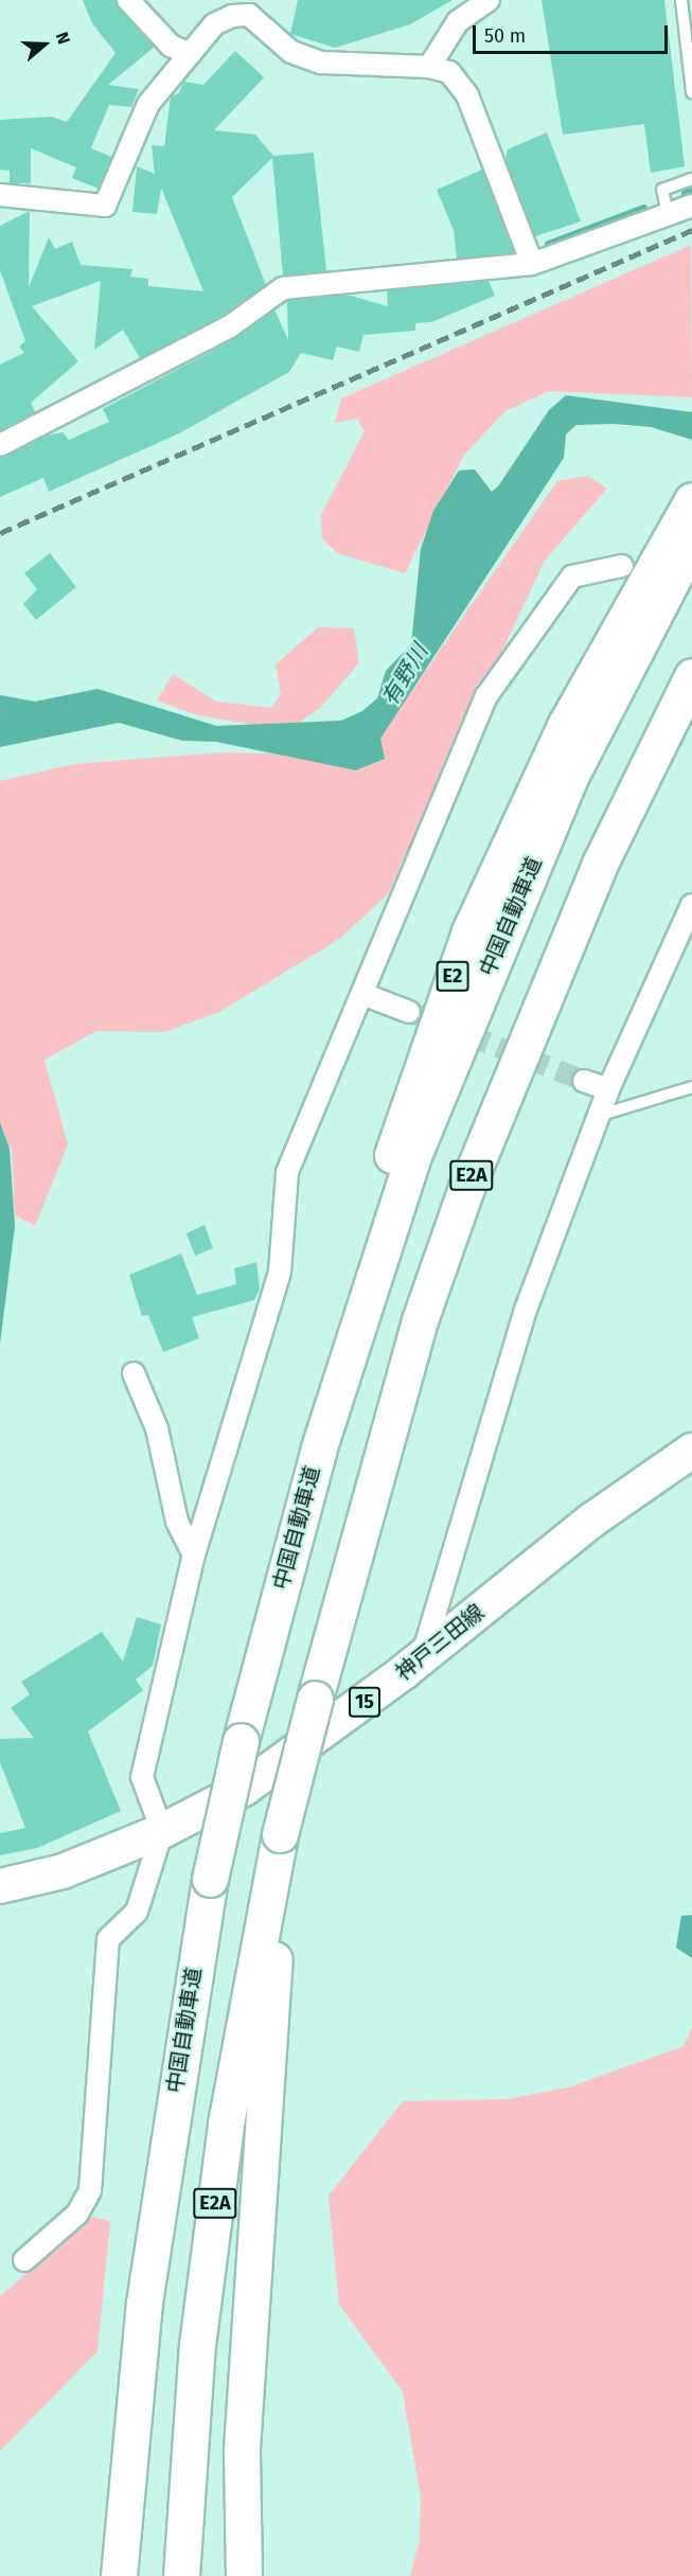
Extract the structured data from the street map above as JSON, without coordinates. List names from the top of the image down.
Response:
{
  "streets": {
    "highway": ["中国自動車道", "E2A"],
    "main road": ["神戸三田線", "15"]
  },
  "water": ["有野川"],
  "scale_bar": "50 m",
  "north": "right"
}
